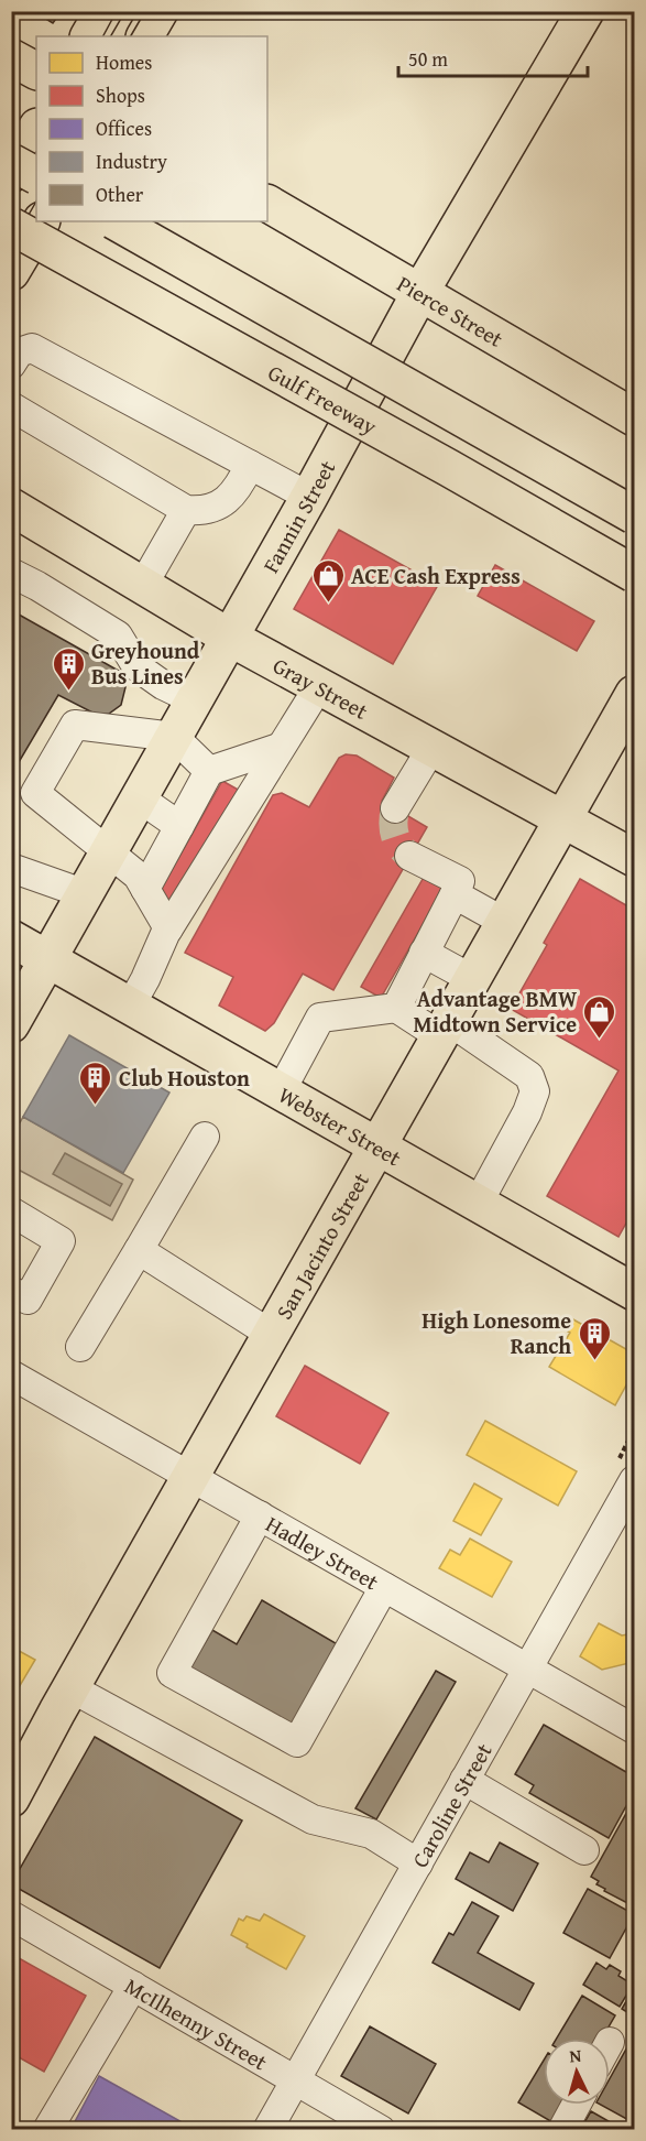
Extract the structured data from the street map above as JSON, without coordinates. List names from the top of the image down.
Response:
{
  "streets": {
    "main road": [
      "Pierce Street",
      "Gulf Freeway",
      "Fannin Street",
      "Gray Street",
      "Webster Street",
      "San Jacinto Street"
    ],
    "street": ["Hadley Street", "Caroline Street", "McIlhenny Street"]
  },
  "crossings": [
    ["Pierce Street", "Fannin Street"],
    ["Fannin Street", "Gray Street"],
    ["Fannin Street", "Webster Street"],
    ["Gray Street", "San Jacinto Street"],
    ["Webster Street", "San Jacinto Street"],
    ["San Jacinto Street", "Hadley Street"],
    ["Hadley Street", "Caroline Street"],
    ["Caroline Street", "McIlhenny Street"]
  ],
  "places": {
    "shop": ["ACE Cash Express", "Advantage BMW Midtown Service"],
    "building": ["Greyhound Bus Lines", "Club Houston", "High Lonesome Ranch"]
  },
  "legend": [
    "Homes",
    "Shops",
    "Offices",
    "Industry",
    "Other"
  ],
  "scale_bar": "50 m",
  "north": "top"
}
